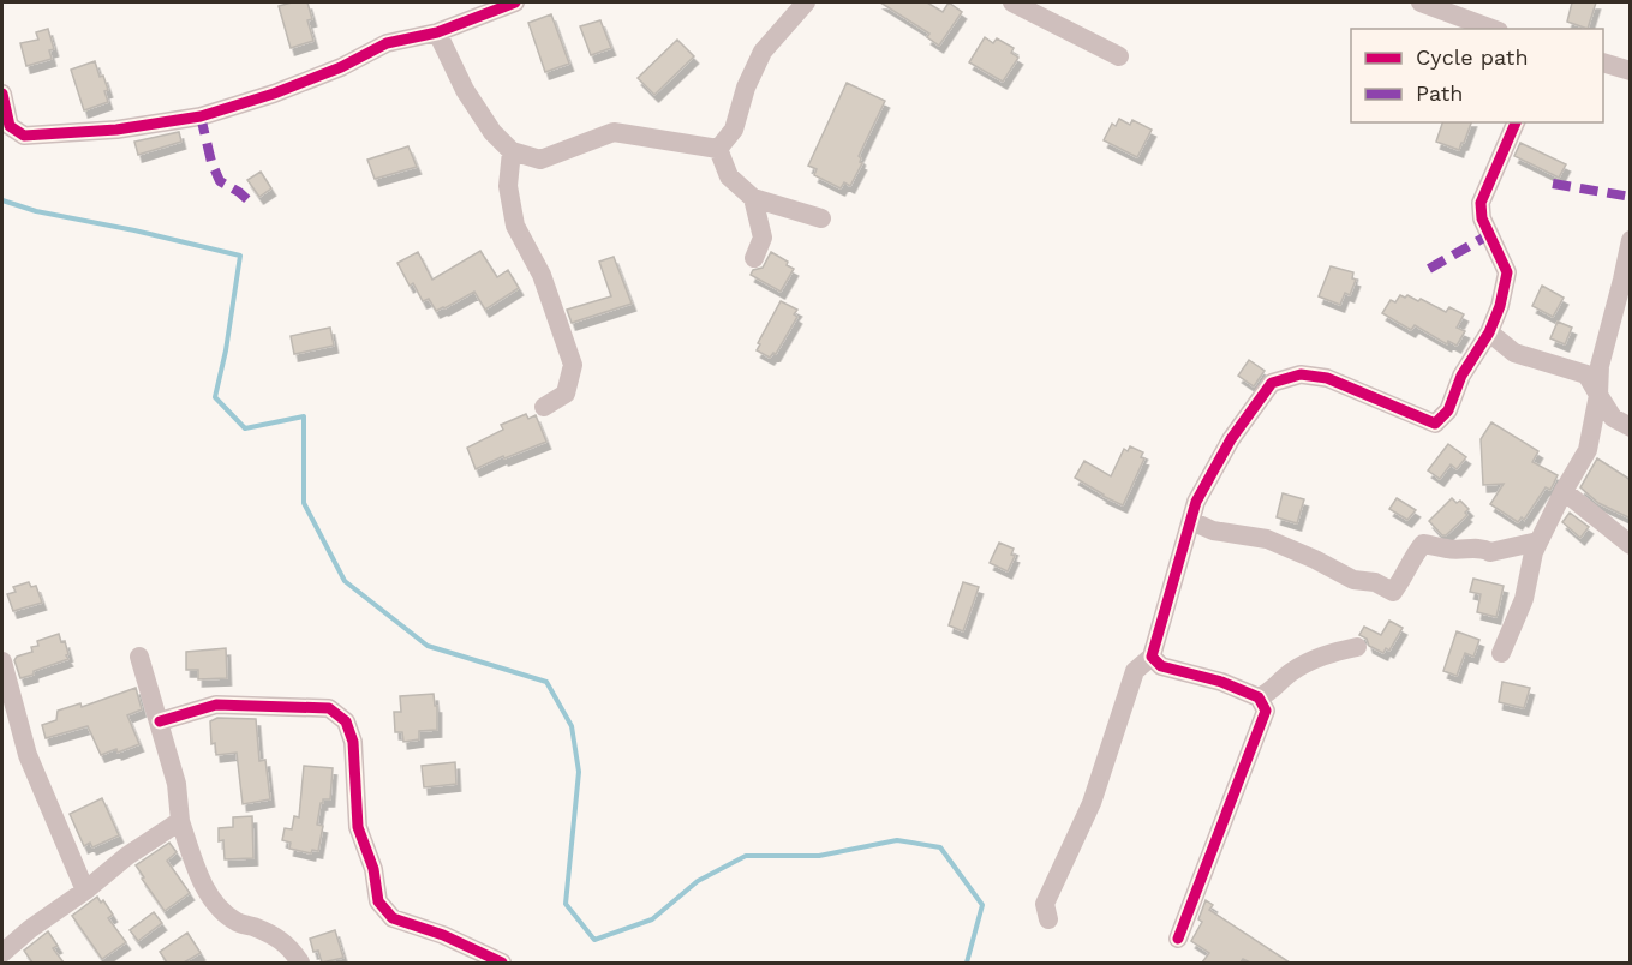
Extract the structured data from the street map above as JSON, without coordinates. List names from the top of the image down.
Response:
{
  "legend": ["Cycle path", "Path"]
}
